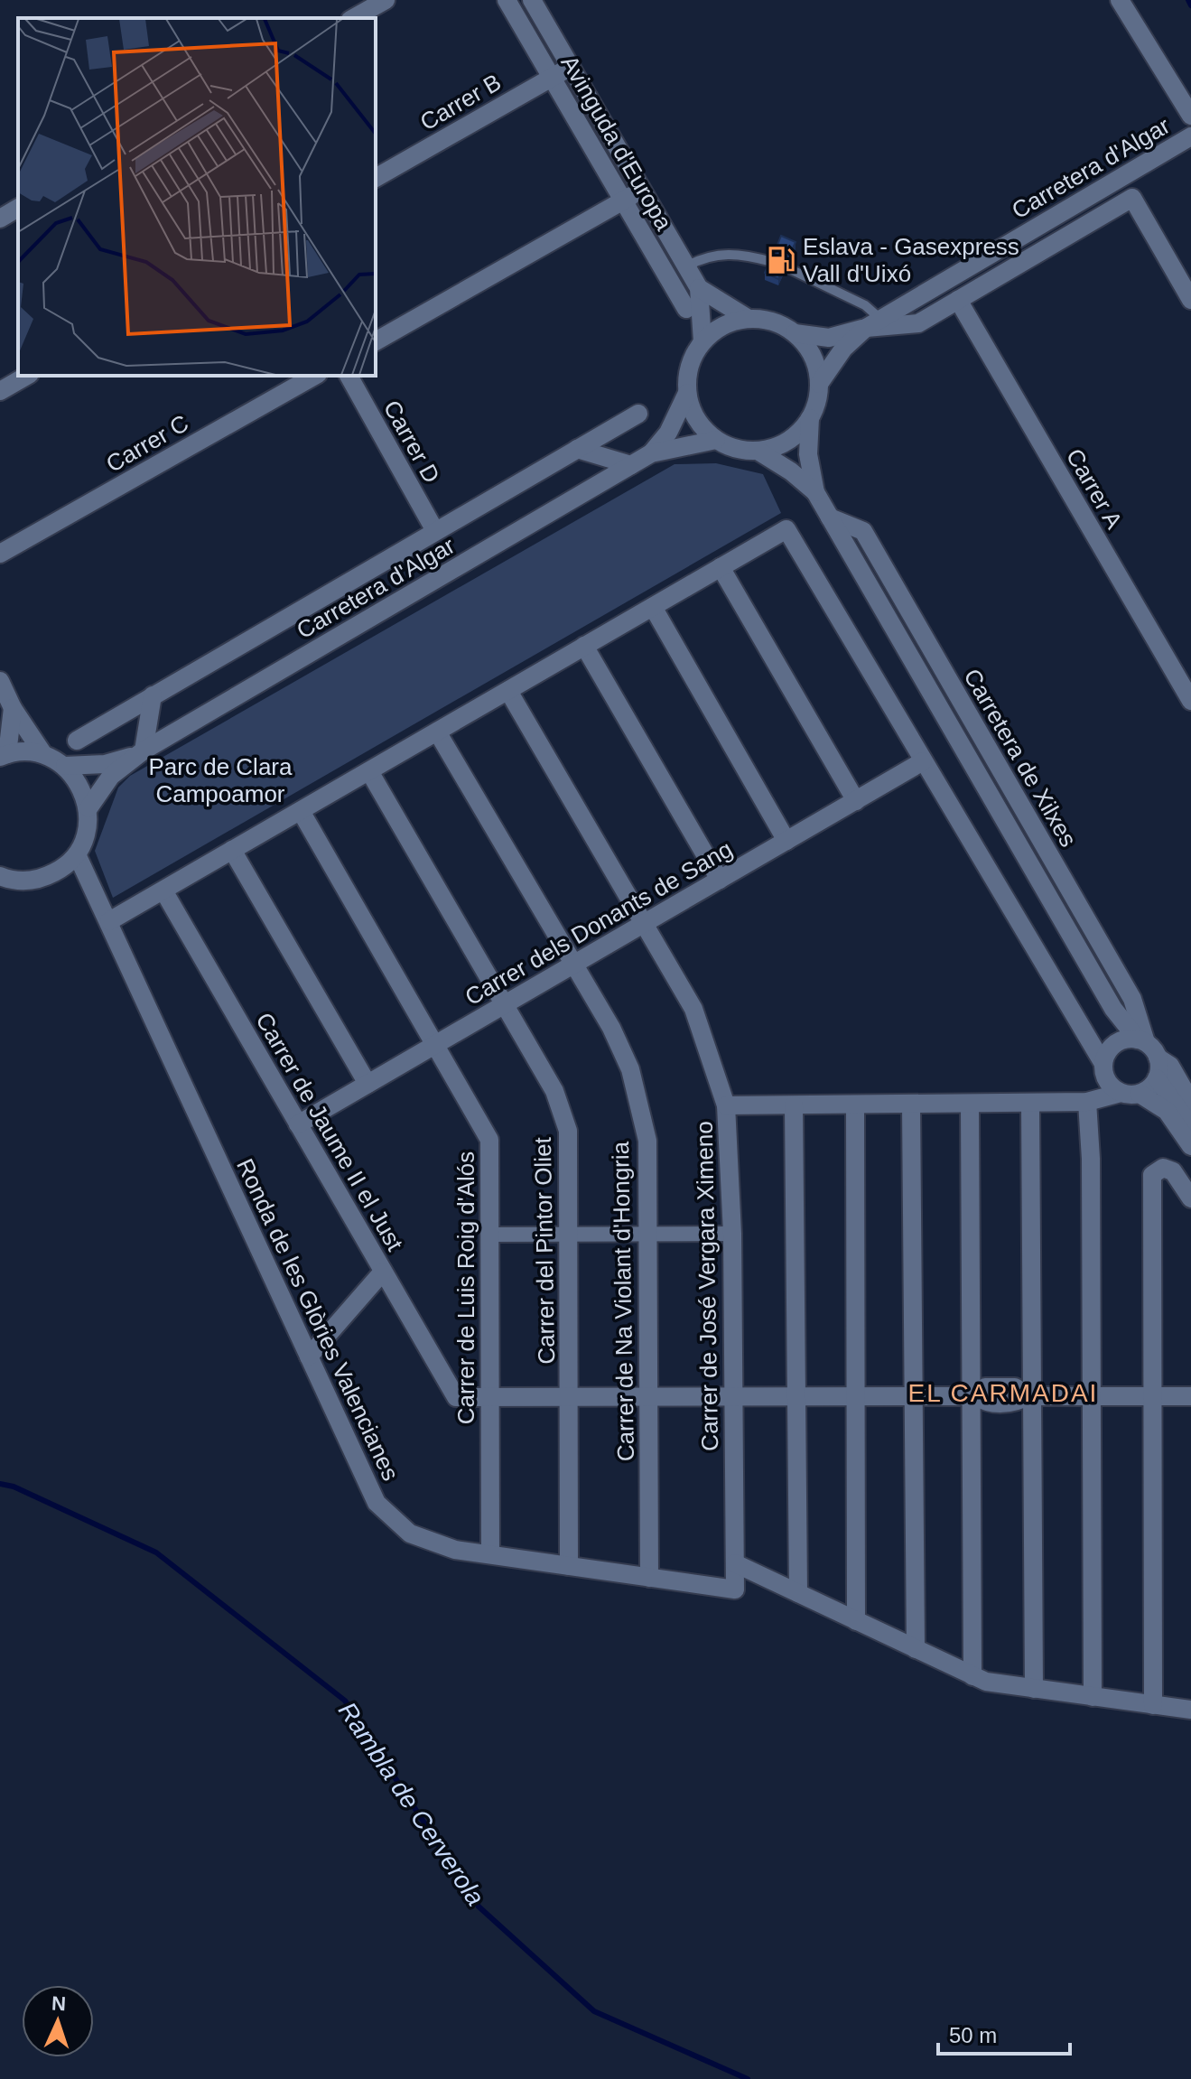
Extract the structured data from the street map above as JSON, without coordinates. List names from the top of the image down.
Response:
{
  "streets": {
    "street": [
      "Carrer B",
      "Avinguda d'Europa",
      "Carretera d'Algar",
      "Carrer D",
      "Carrer C",
      "Carrer A",
      "Carretera de Xilxes",
      "Carrer dels Donants de Sang",
      "Carrer de Jaume II el Just",
      "Carrer del Pintor Oliet",
      "Carrer de José Vergara Ximeno",
      "Carrer de Luis Roig d'Alós",
      "Carrer de Na Violant d'Hongria",
      "Ronda de les Glòries Valencianes"
    ]
  },
  "crossings": [
    ["Carrer B", "Avinguda d'Europa"],
    ["Avinguda d'Europa", "Carretera d'Algar"],
    ["Avinguda d'Europa", "Carretera de Xilxes"],
    ["Carretera d'Algar", "Carrer D"],
    ["Carretera d'Algar", "Carrer A"],
    ["Carretera d'Algar", "Carretera de Xilxes"],
    ["Carrer dels Donants de Sang", "Carrer de Jaume II el Just"],
    ["Carrer dels Donants de Sang", "Carrer del Pintor Oliet"],
    ["Carrer dels Donants de Sang", "Carrer de José Vergara Ximeno"],
    ["Carrer dels Donants de Sang", "Carrer de Luis Roig d'Alós"],
    ["Carrer dels Donants de Sang", "Carrer de Na Violant d'Hongria"],
    ["Carrer de Jaume II el Just", "Carrer de Luis Roig d'Alós"],
    ["Carrer del Pintor Oliet", "Ronda de les Glòries Valencianes"],
    ["Carrer de José Vergara Ximeno", "Ronda de les Glòries Valencianes"],
    ["Carrer de Luis Roig d'Alós", "Ronda de les Glòries Valencianes"],
    ["Carrer de Na Violant d'Hongria", "Ronda de les Glòries Valencianes"]
  ],
  "districts": ["EL CARMADAI"],
  "water": ["Rambla de Cerverola"],
  "parks": ["Parc de Clara Campoamor"],
  "places": {
    "fuel station": ["Eslava - Gasexpress Vall d'Uixó"]
  },
  "scale_bar": "50 m",
  "north": "top"
}
